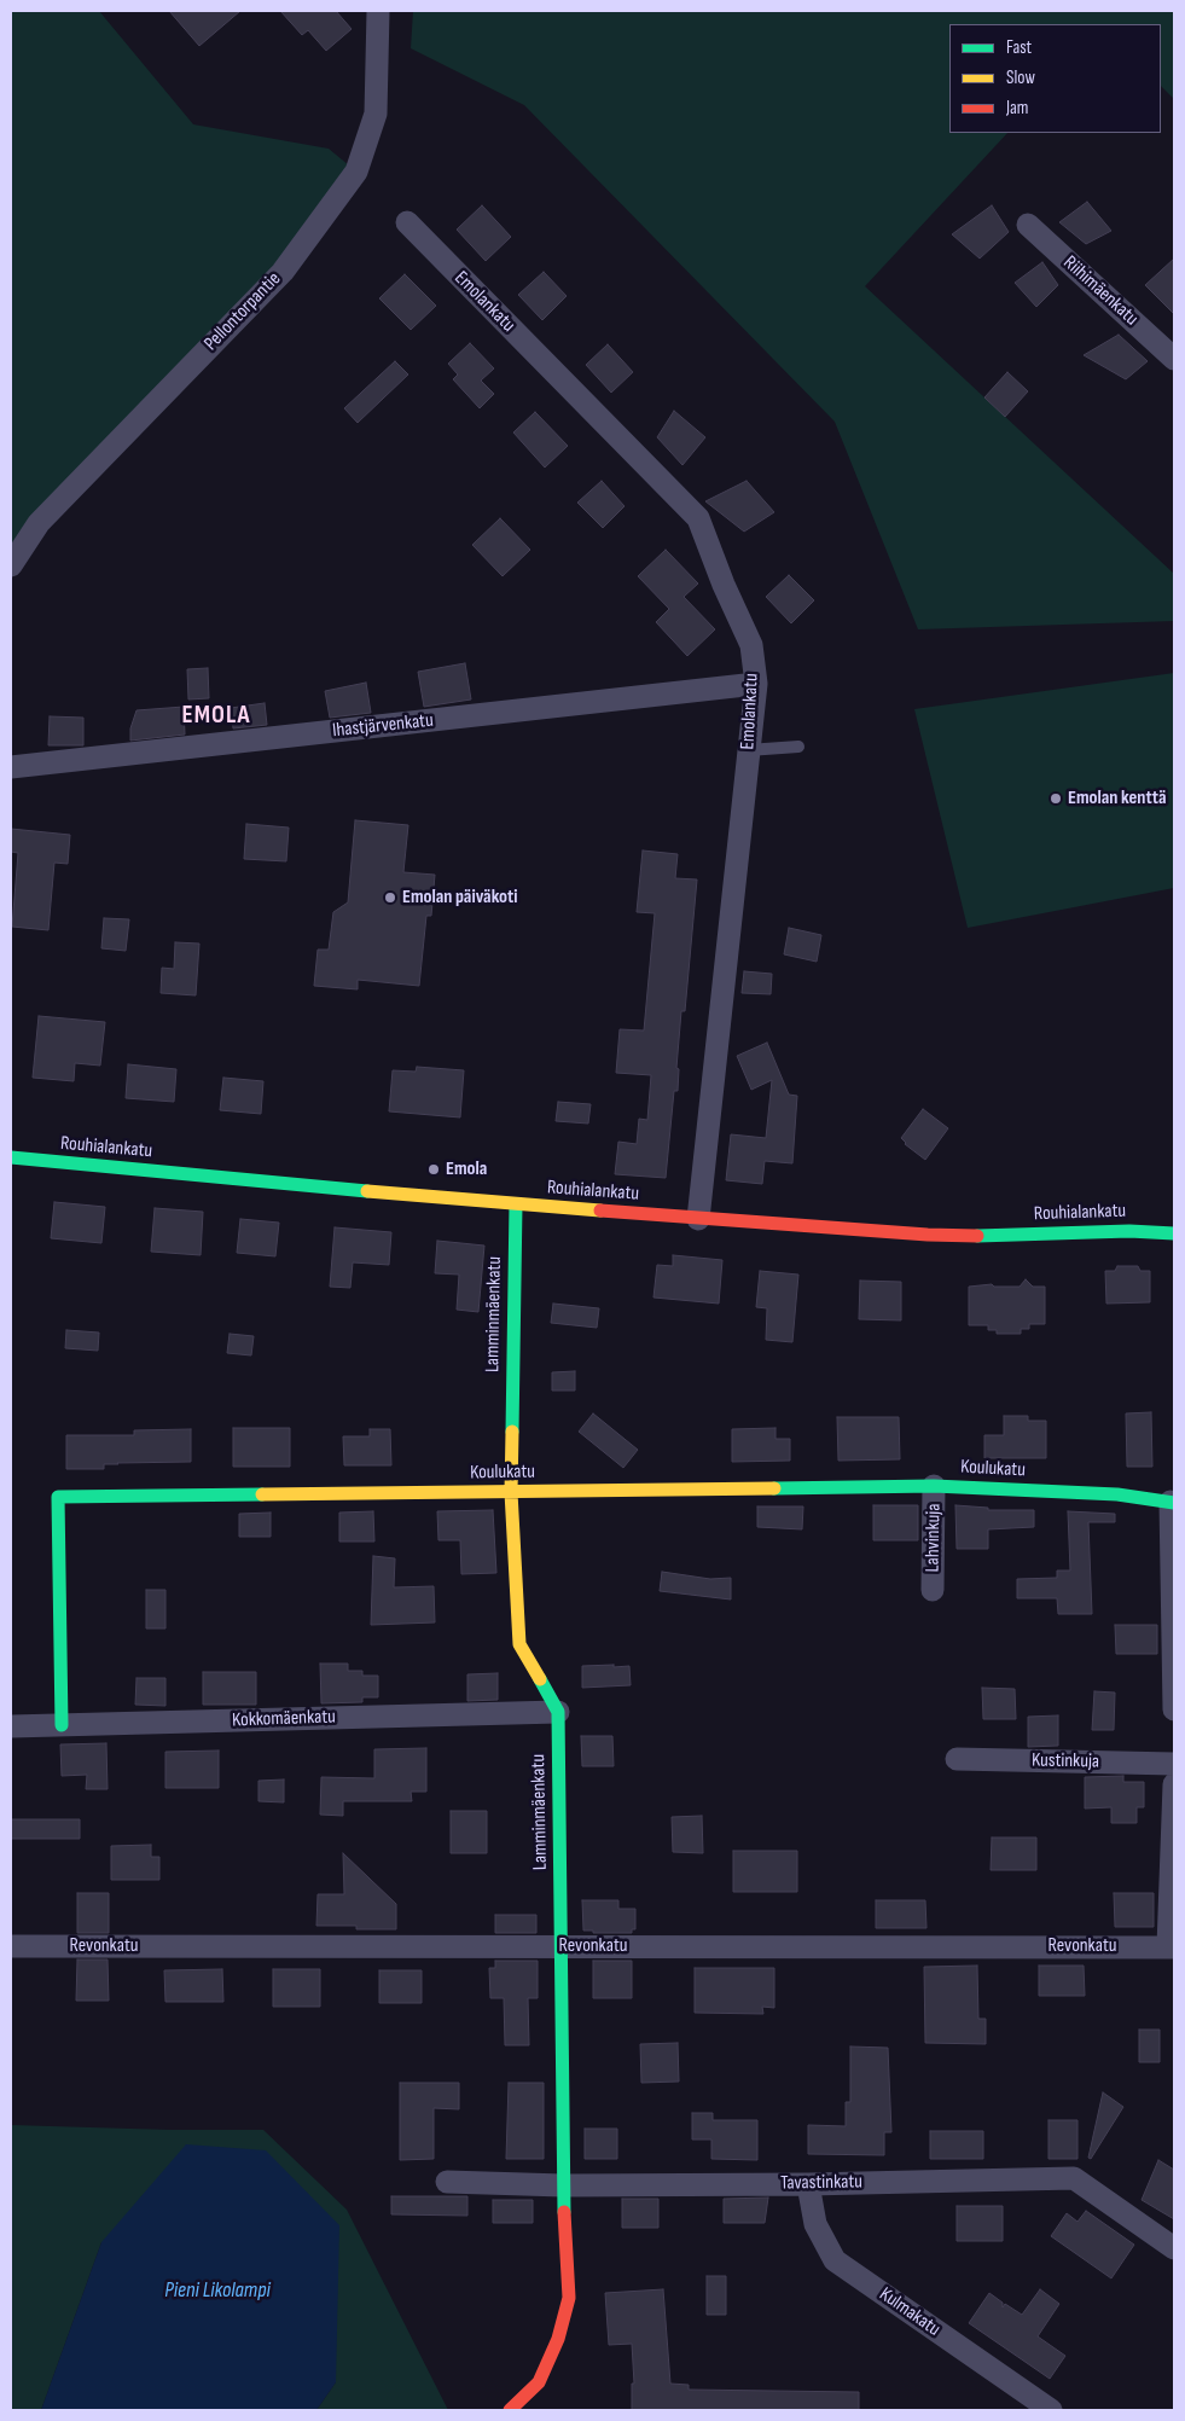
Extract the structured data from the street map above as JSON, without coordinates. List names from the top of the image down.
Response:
{
  "streets": {
    "street": [
      "Riihimäenkatu",
      "Emolankatu",
      "Pellontorpantie",
      "Ihastjärvenkatu",
      "Rouhialankatu",
      "Lamminmäenkatu",
      "Koulukatu",
      "Lahvinkuja",
      "Kokkomäenkatu",
      "Kustinkuja",
      "Revonkatu",
      "Tavastinkatu",
      "Kulmakatu"
    ]
  },
  "crossings": [
    ["Emolankatu", "Ihastjärvenkatu"],
    ["Emolankatu", "Rouhialankatu"],
    ["Rouhialankatu", "Lamminmäenkatu"],
    ["Lamminmäenkatu", "Koulukatu"],
    ["Lamminmäenkatu", "Kokkomäenkatu"],
    ["Lamminmäenkatu", "Revonkatu"],
    ["Lamminmäenkatu", "Tavastinkatu"],
    ["Koulukatu", "Lahvinkuja"],
    ["Koulukatu", "Kokkomäenkatu"],
    ["Tavastinkatu", "Kulmakatu"]
  ],
  "districts": ["EMOLA"],
  "water": ["Pieni Likolampi"],
  "places": ["Emolan kenttä", "Emolan päiväkoti", "Emola"],
  "legend": ["Fast", "Slow", "Jam"]
}
